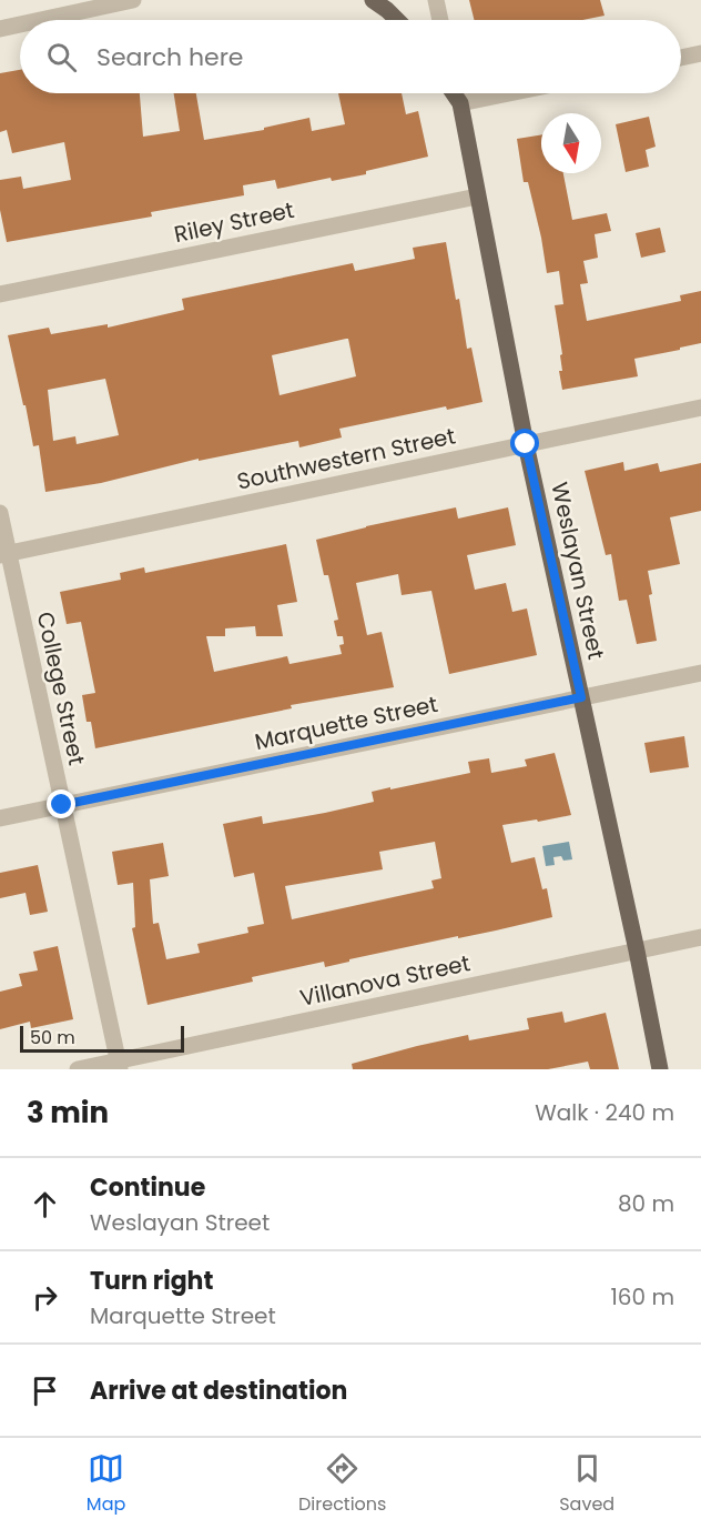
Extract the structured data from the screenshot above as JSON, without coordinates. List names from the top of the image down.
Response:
{
  "streets": {
    "main road": ["Weslayan Street"],
    "street": [
      "Riley Street",
      "Southwestern Street",
      "College Street",
      "Marquette Street",
      "Villanova Street"
    ]
  },
  "crossings": [
    ["Riley Street", "Weslayan Street"],
    ["Southwestern Street", "Weslayan Street"],
    ["Southwestern Street", "College Street"],
    ["Weslayan Street", "Marquette Street"],
    ["Weslayan Street", "Villanova Street"],
    ["College Street", "Marquette Street"],
    ["College Street", "Villanova Street"]
  ],
  "scale_bar": "50 m",
  "north": "bottom",
  "page": {
    "search": "Search here",
    "scale": "50 m",
    "heading": ["3 min", "Walk · 240 m"],
    "list": [
      ["Continue", "Weslayan Street", "80 m"],
      ["Turn right", "Marquette Street", "160 m"],
      "Arrive at destination"
    ],
    "nav": ["Map", "Directions", "Saved"]
  }
}
